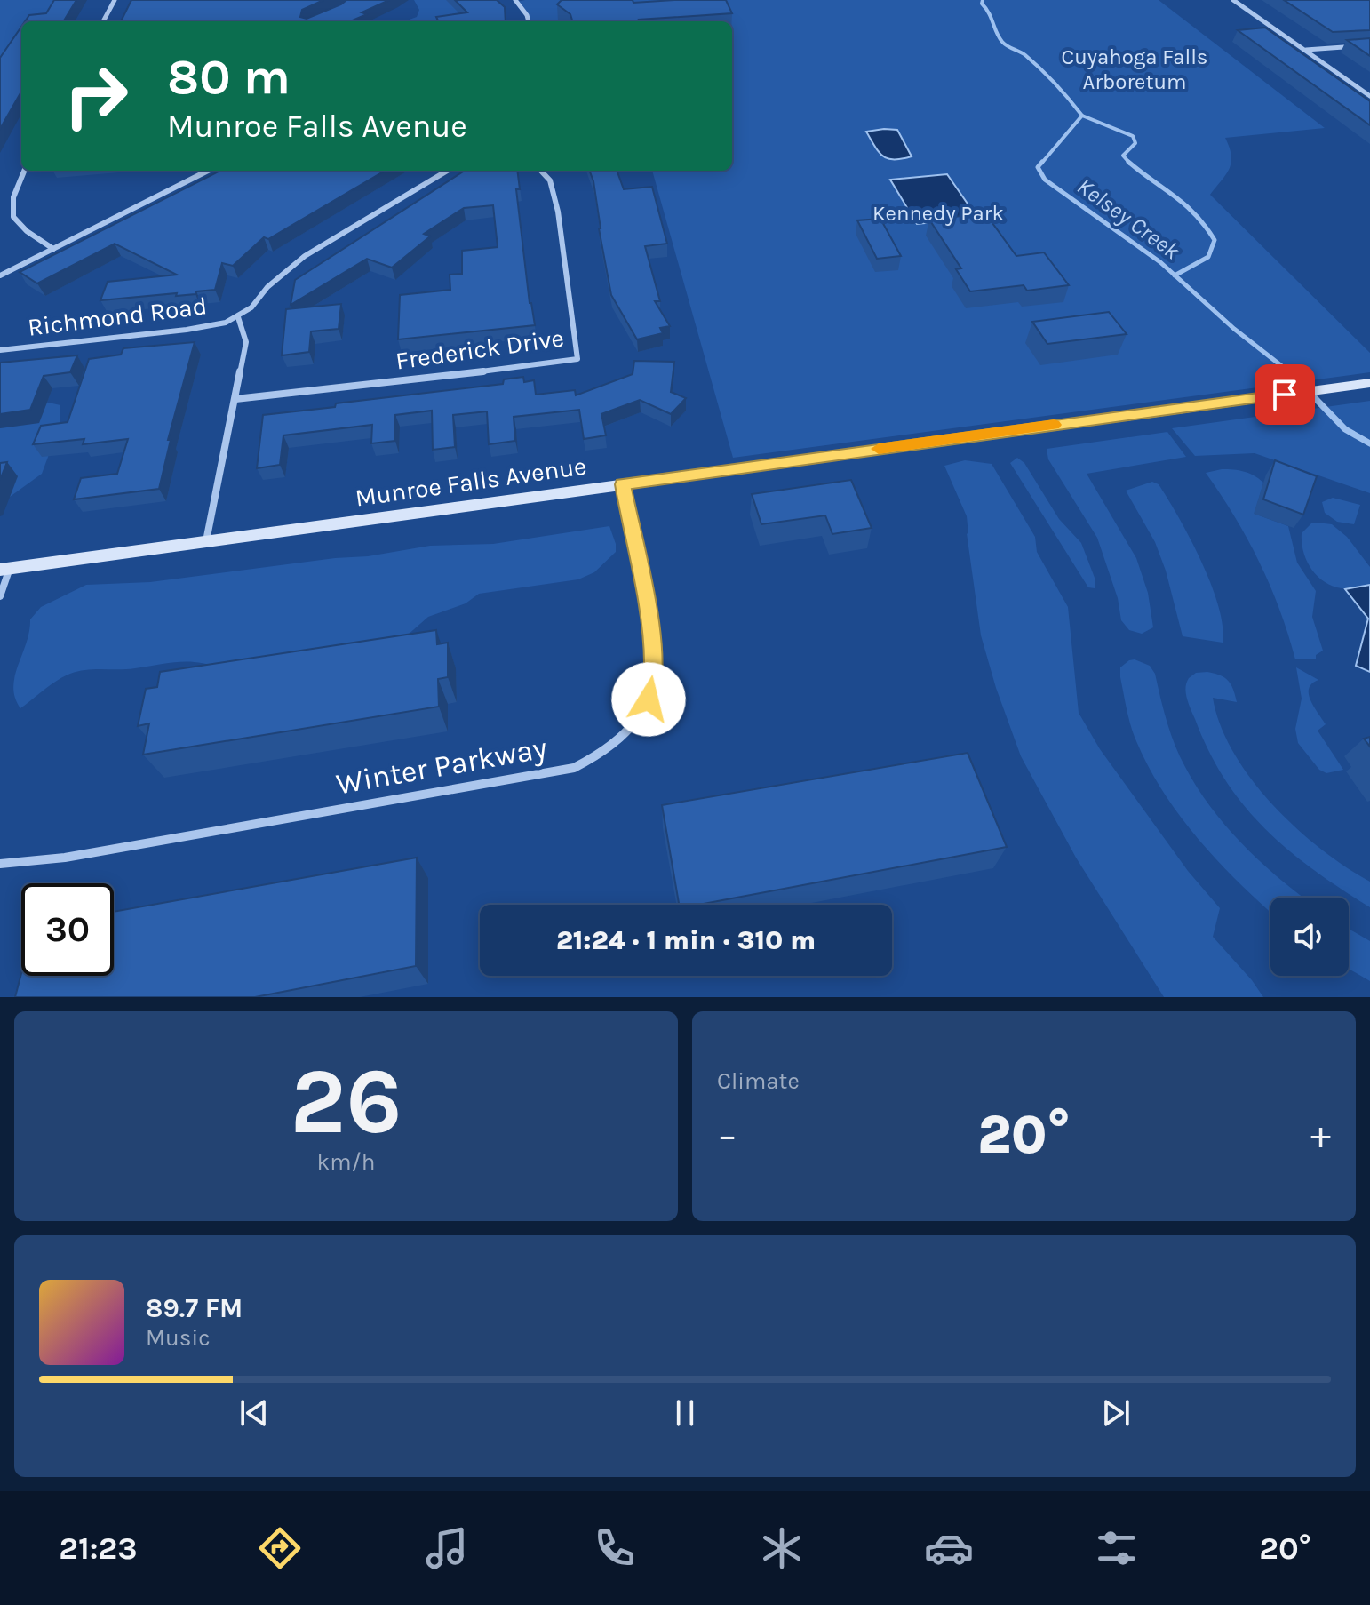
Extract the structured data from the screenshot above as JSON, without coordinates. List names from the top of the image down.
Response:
{
  "streets": {
    "street": [
      "Richmond Road",
      "Frederick Drive",
      "Munroe Falls Avenue",
      "Winter Parkway"
    ]
  },
  "crossings": [
    ["Munroe Falls Avenue", "Winter Parkway"]
  ],
  "water": ["Kelsey Creek"],
  "parks": ["Cuyahoga Falls Arboretum", "Kennedy Park"],
  "page": {
    "turn": ["80 m", "Munroe Falls Avenue"],
    "limit": "30",
    "trip": "21:24 · 1 min · 310 m",
    "tile": [
      ["26", "km/h"],
      "Climate"
    ],
    "heat": ["−", "20°", "+"],
    "song": ["89.7 FM", "Music"],
    "tabs": ["21:23", "20°"]
  }
}
